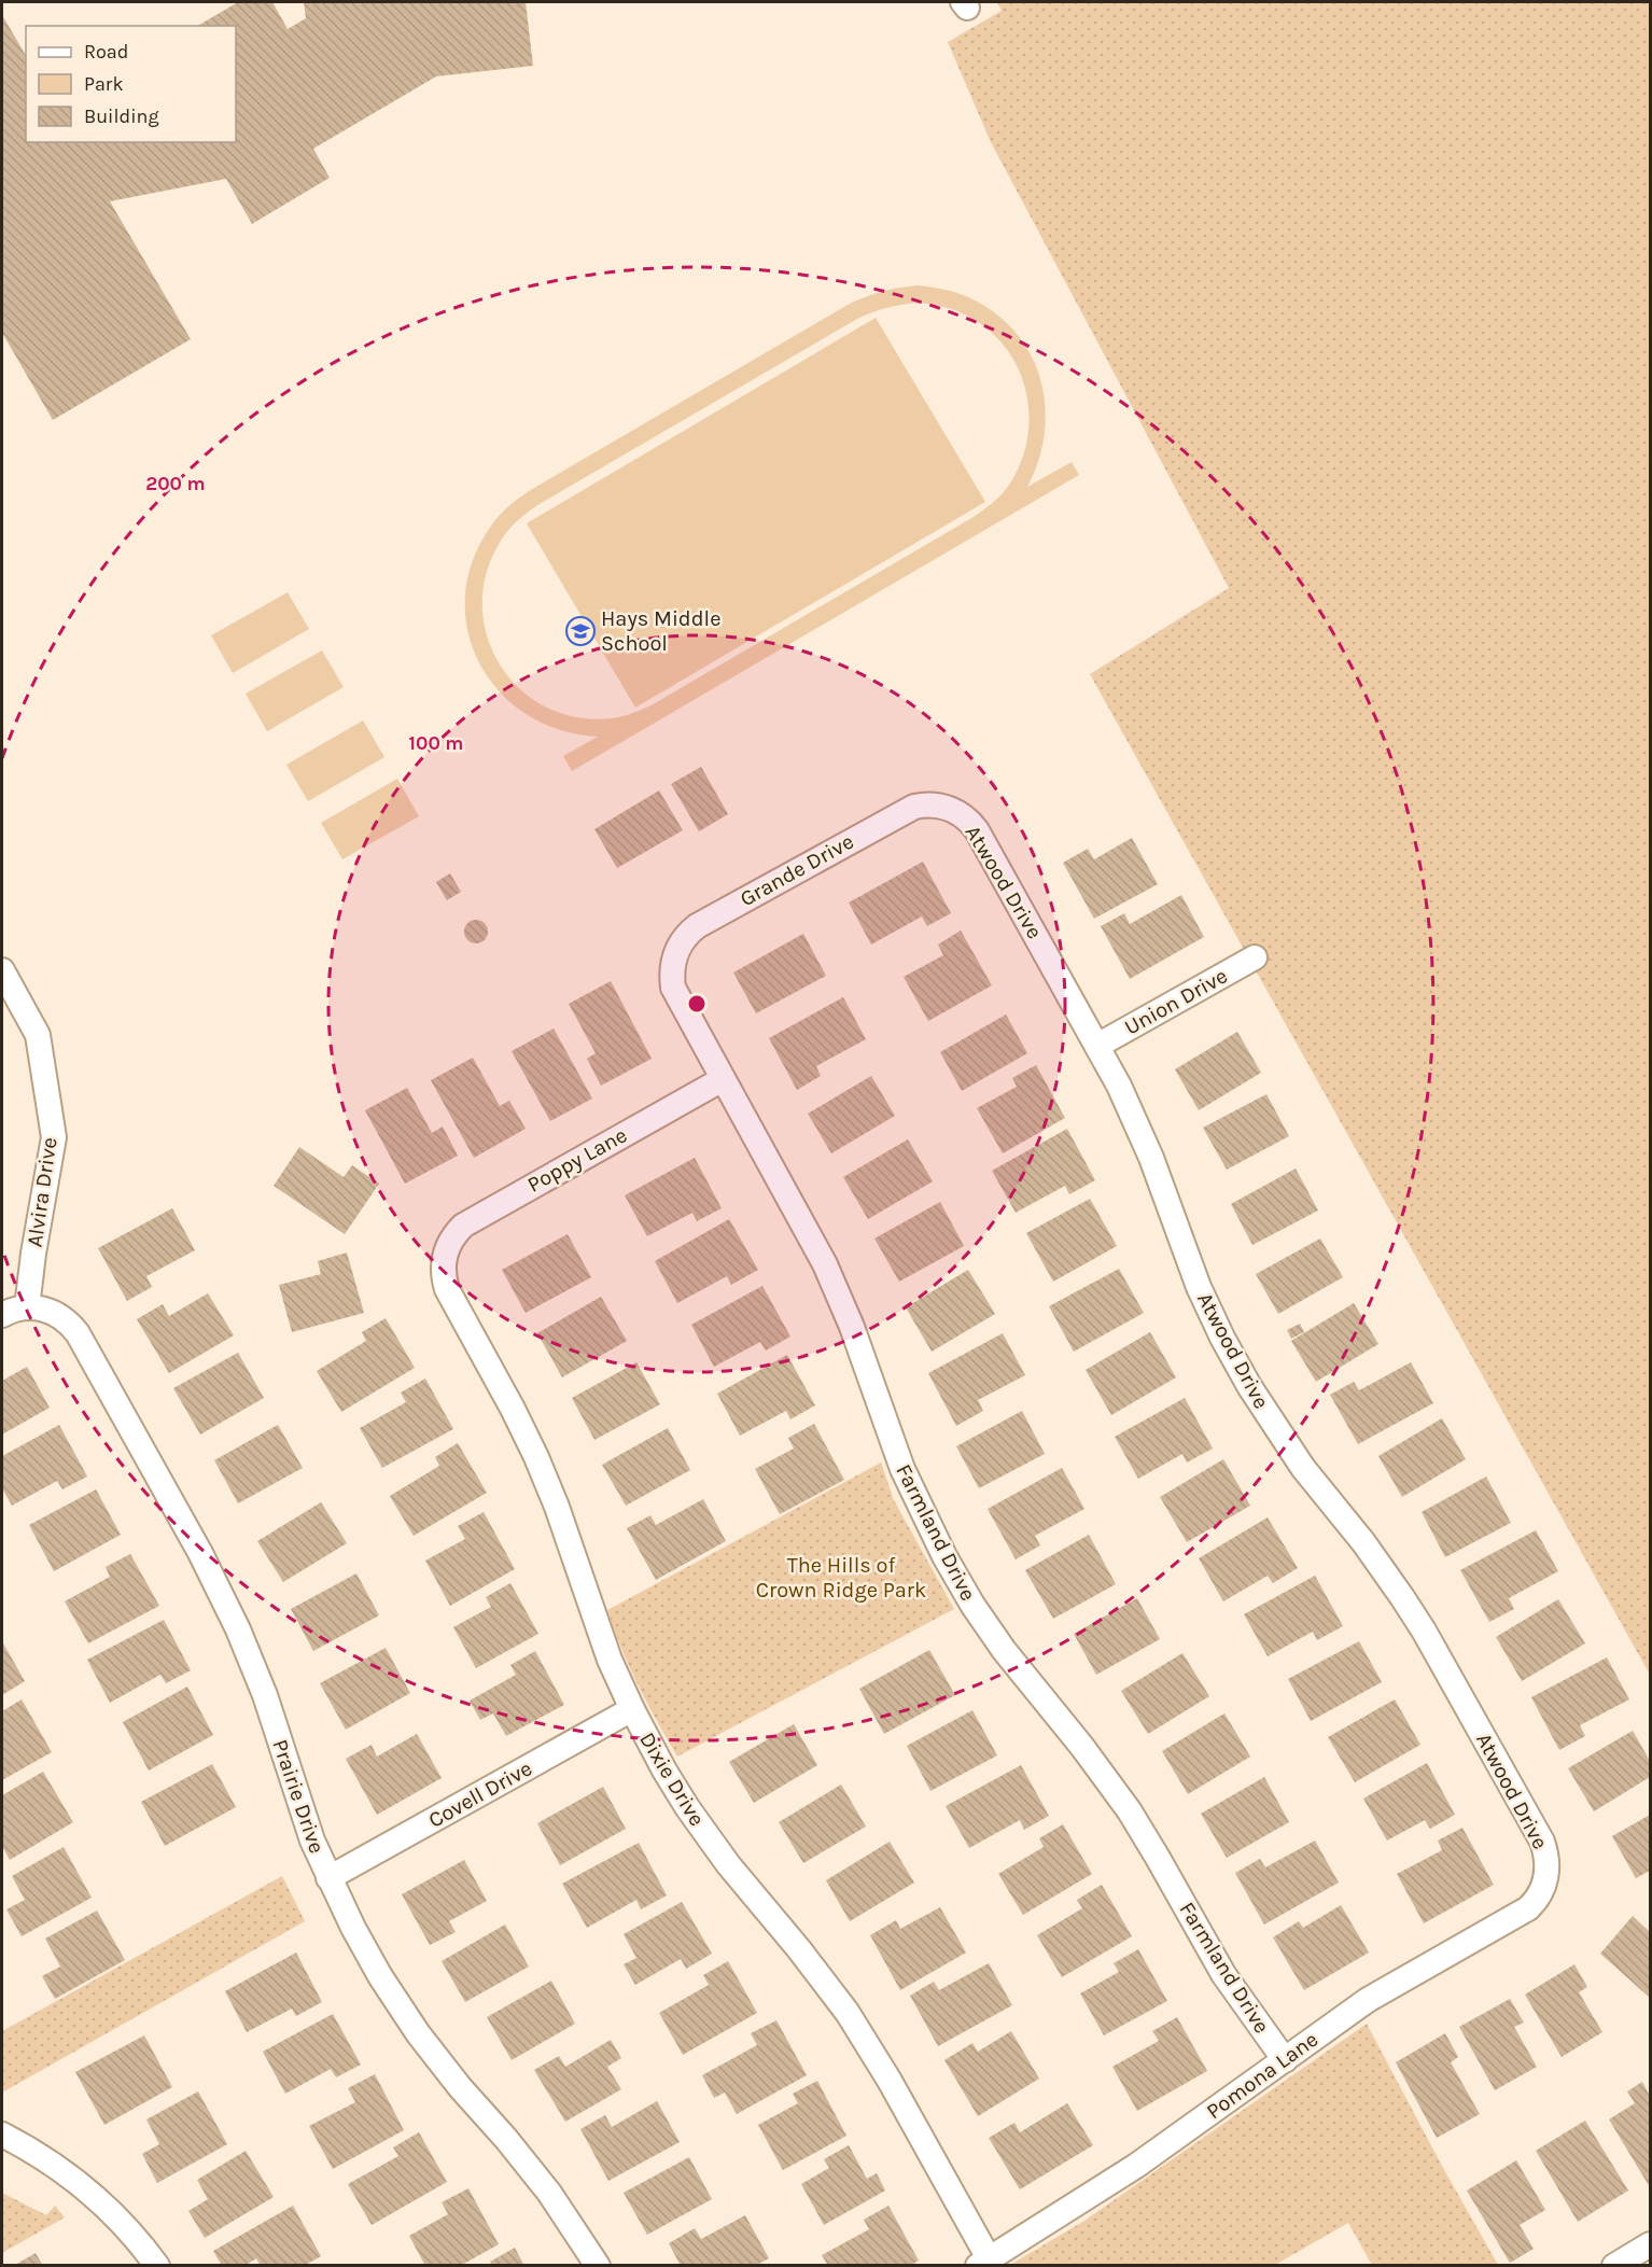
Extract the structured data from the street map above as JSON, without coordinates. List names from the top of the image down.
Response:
{
  "streets": {
    "street": [
      "Grande Drive",
      "Atwood Drive",
      "Union Drive",
      "Poppy Lane",
      "Alvira Drive",
      "Farmland Drive",
      "Dixie Drive",
      "Covell Drive",
      "Prairie Drive",
      "Pomona Lane"
    ]
  },
  "crossings": [
    ["Grande Drive", "Atwood Drive"],
    ["Grande Drive", "Farmland Drive"],
    ["Atwood Drive", "Union Drive"],
    ["Atwood Drive", "Pomona Lane"],
    ["Poppy Lane", "Farmland Drive"],
    ["Poppy Lane", "Dixie Drive"],
    ["Alvira Drive", "Prairie Drive"],
    ["Farmland Drive", "Pomona Lane"],
    ["Dixie Drive", "Covell Drive"],
    ["Dixie Drive", "Pomona Lane"],
    ["Covell Drive", "Prairie Drive"]
  ],
  "parks": ["The Hills of Crown Ridge Park"],
  "places": {
    "school or university": ["Hays Middle School"]
  },
  "legend": ["Road", "Park", "Building"],
  "rings": ["200 m", "100 m"]
}
